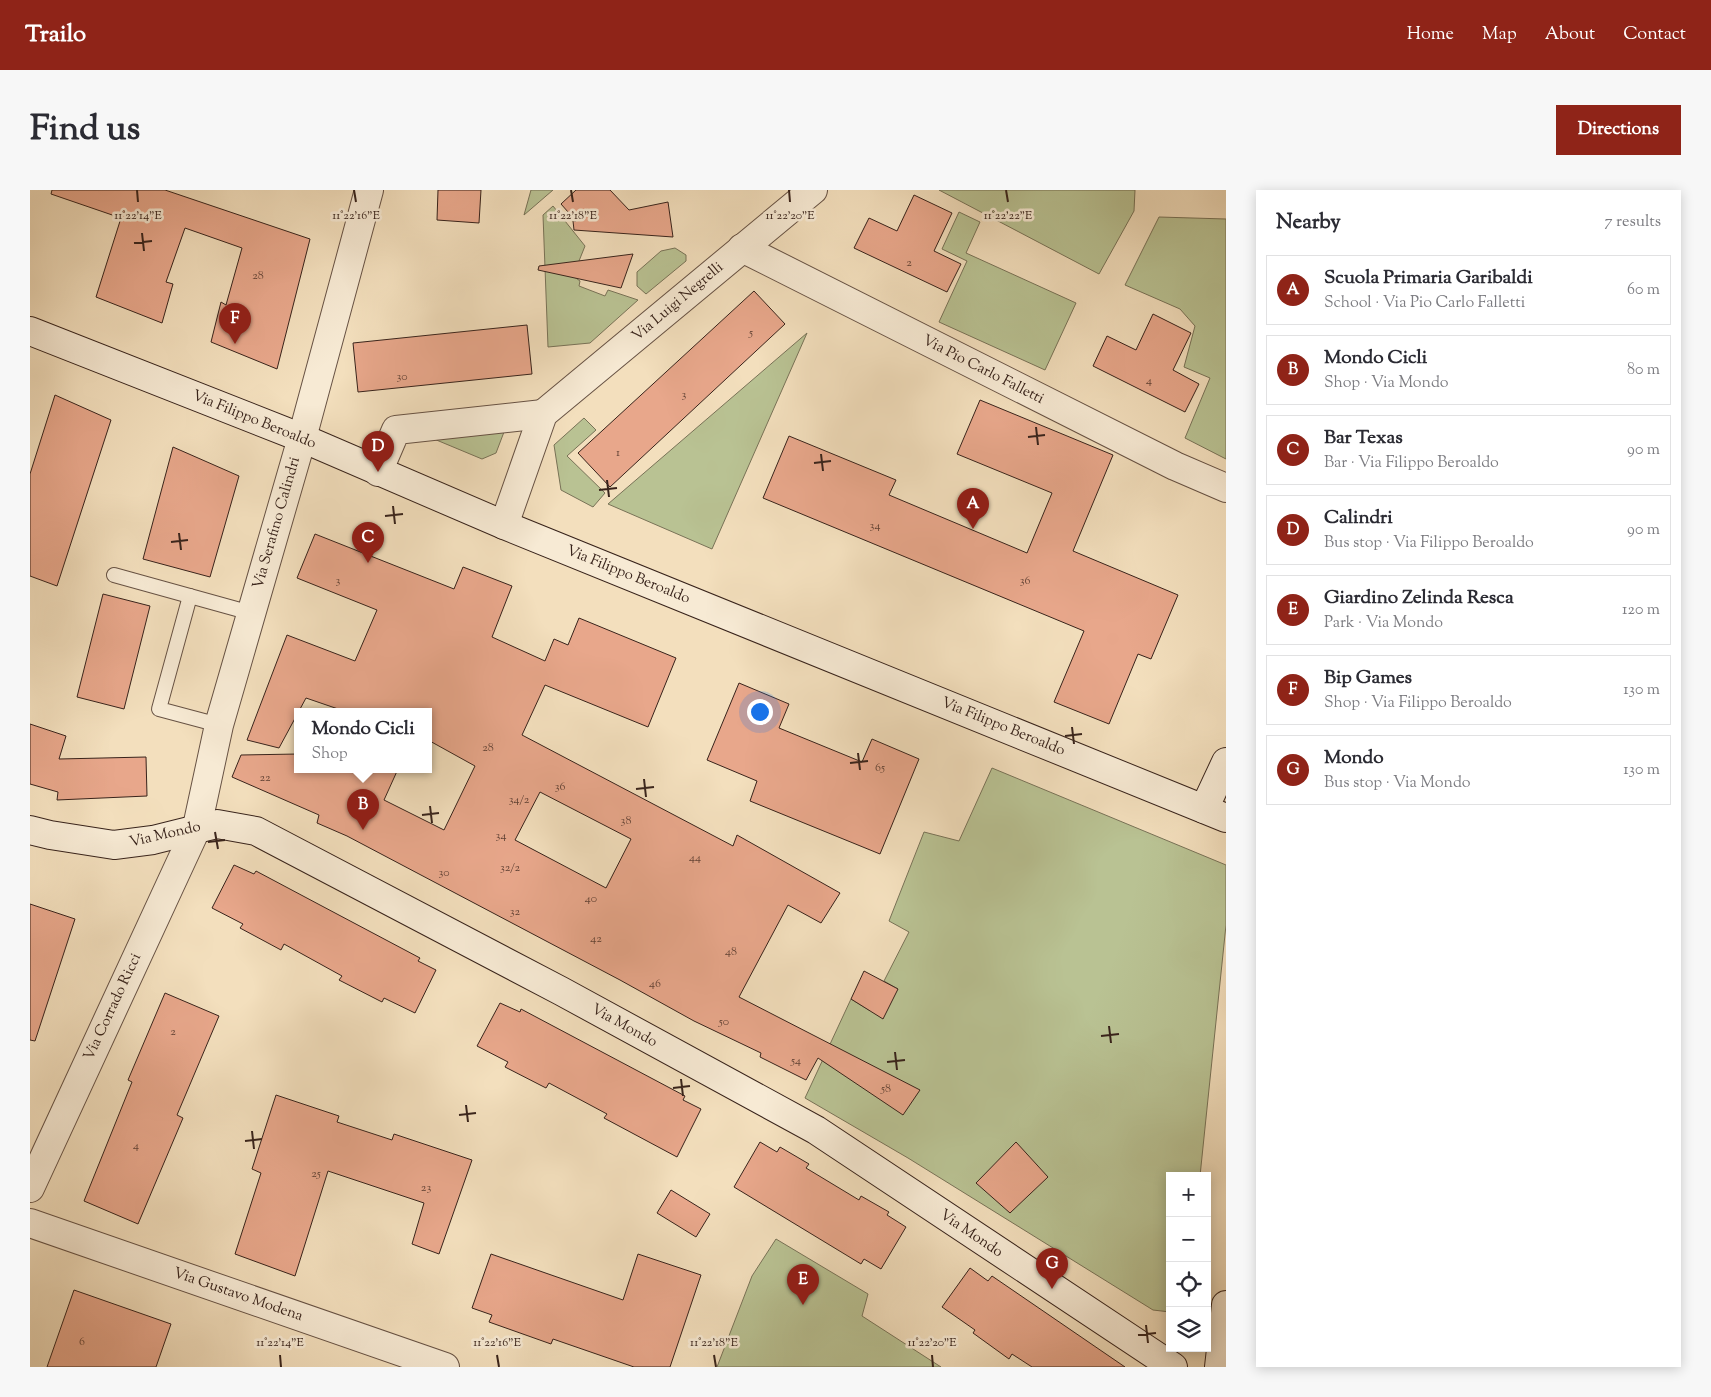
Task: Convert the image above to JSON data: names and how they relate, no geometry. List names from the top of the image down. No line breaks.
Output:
{"streets":{"street":["Via Luigi Negrelli","Via Pio Carlo Falletti","Via Filippo Beroaldo","Via Serafino Calindri","Via Mondo","Via Corrado Ricci","Via Gustavo Modena"]},"crossings":[["Via Luigi Negrelli","Via Pio Carlo Falletti"],["Via Filippo Beroaldo","Via Serafino Calindri"],["Via Serafino Calindri","Via Mondo"],["Via Serafino Calindri","Via Corrado Ricci"],["Via Mondo","Via Corrado Ricci"]],"house_numbers":["2","28","5","30","4","3","1","34","3","36","28","65","22","36","34/2","38","34","44","32/2","30","40","32","42","48","46","50","2","54","58","4","25","23","6"],"page":{"header":"Trailo","nav":["Home","Map","About","Contact"],"title":"Find us","buttons":"Directions","heading":["Nearby","7 results"],"list":[{"mark":"A","name":"Scuola Primaria Garibaldi","note":"School · Via Pio Carlo Falletti","value":"60 m"},{"mark":"B","name":"Mondo Cicli","note":"Shop · Via Mondo","value":"80 m"},{"mark":"C","name":"Bar Texas","note":"Bar · Via Filippo Beroaldo","value":"90 m"},{"mark":"D","name":"Calindri","note":"Bus stop · Via Filippo Beroaldo","value":"90 m"},{"mark":"E","name":"Giardino Zelinda Resca","note":"Park · Via Mondo","value":"120 m"},{"mark":"F","name":"Bip Games","note":"Shop · Via Filippo Beroaldo","value":"130 m"},{"mark":"G","name":"Mondo","note":"Bus stop · Via Mondo","value":"130 m"}],"pins":["F","D","A","C","B","G","E"],"popup":["Mondo Cicli","Shop"],"map_buttons":["+","−"]},"coordinates":["11°22'14\"E","11°22'16\"E","11°22'18\"E","11°22'20\"E","11°22'22\"E"]}
